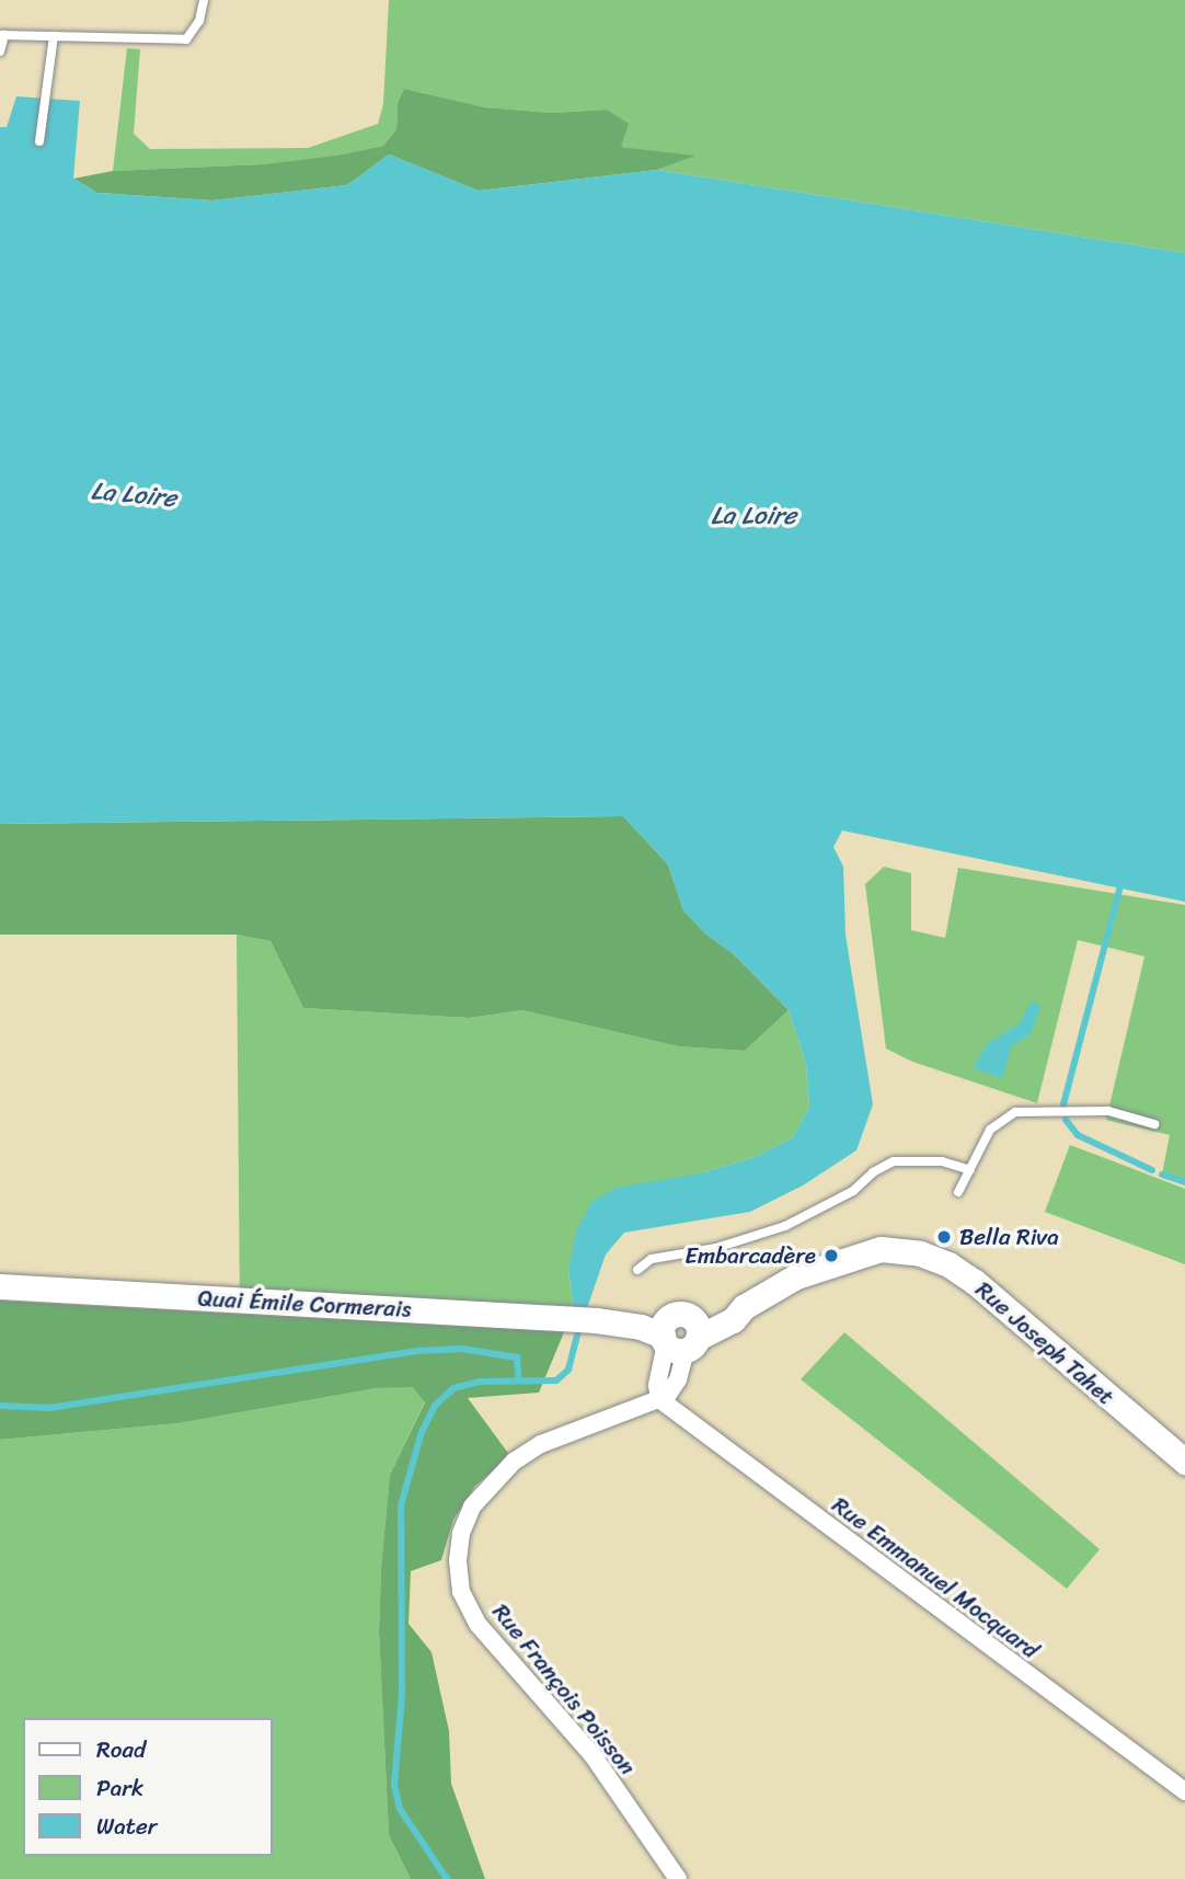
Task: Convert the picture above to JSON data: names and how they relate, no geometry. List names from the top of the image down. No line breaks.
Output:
{"streets":{"street":["Quai Émile Cormerais","Rue Joseph Tahet","Rue Emmanuel Mocquard","Rue François Poisson"]},"crossings":[["Quai Émile Cormerais","Rue Joseph Tahet"],["Rue Emmanuel Mocquard","Rue François Poisson"]],"water":["La Loire"],"places":["Bella Riva","Embarcadère"],"legend":["Road","Park","Water"]}
